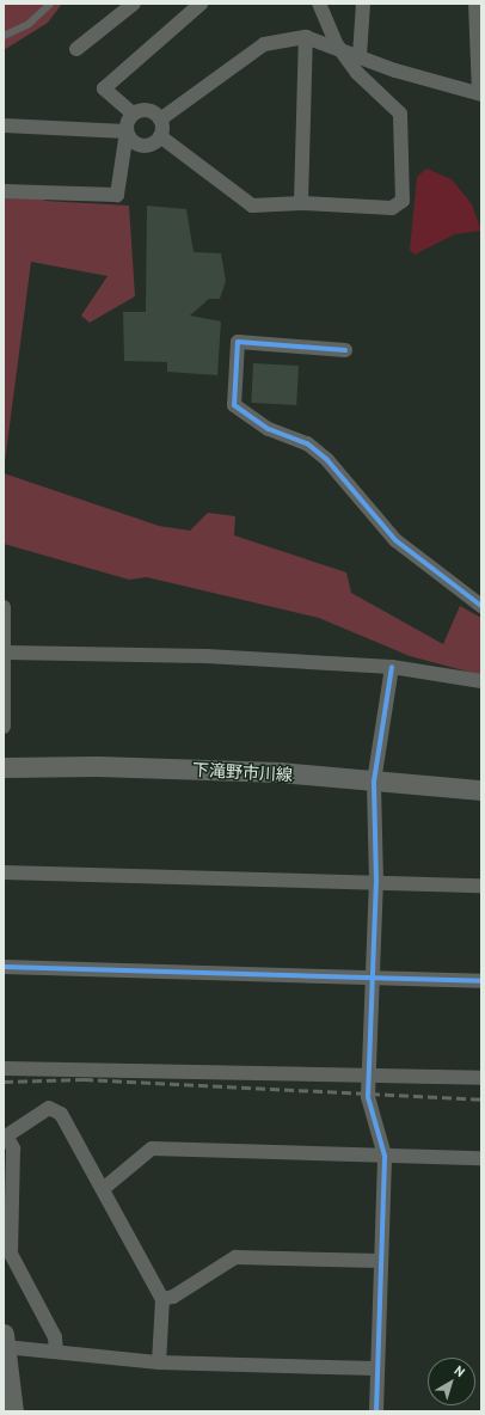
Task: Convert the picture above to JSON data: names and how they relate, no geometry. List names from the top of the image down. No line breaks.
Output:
{"streets":{"main road":["下滝野市川線"]},"north":"top right"}
